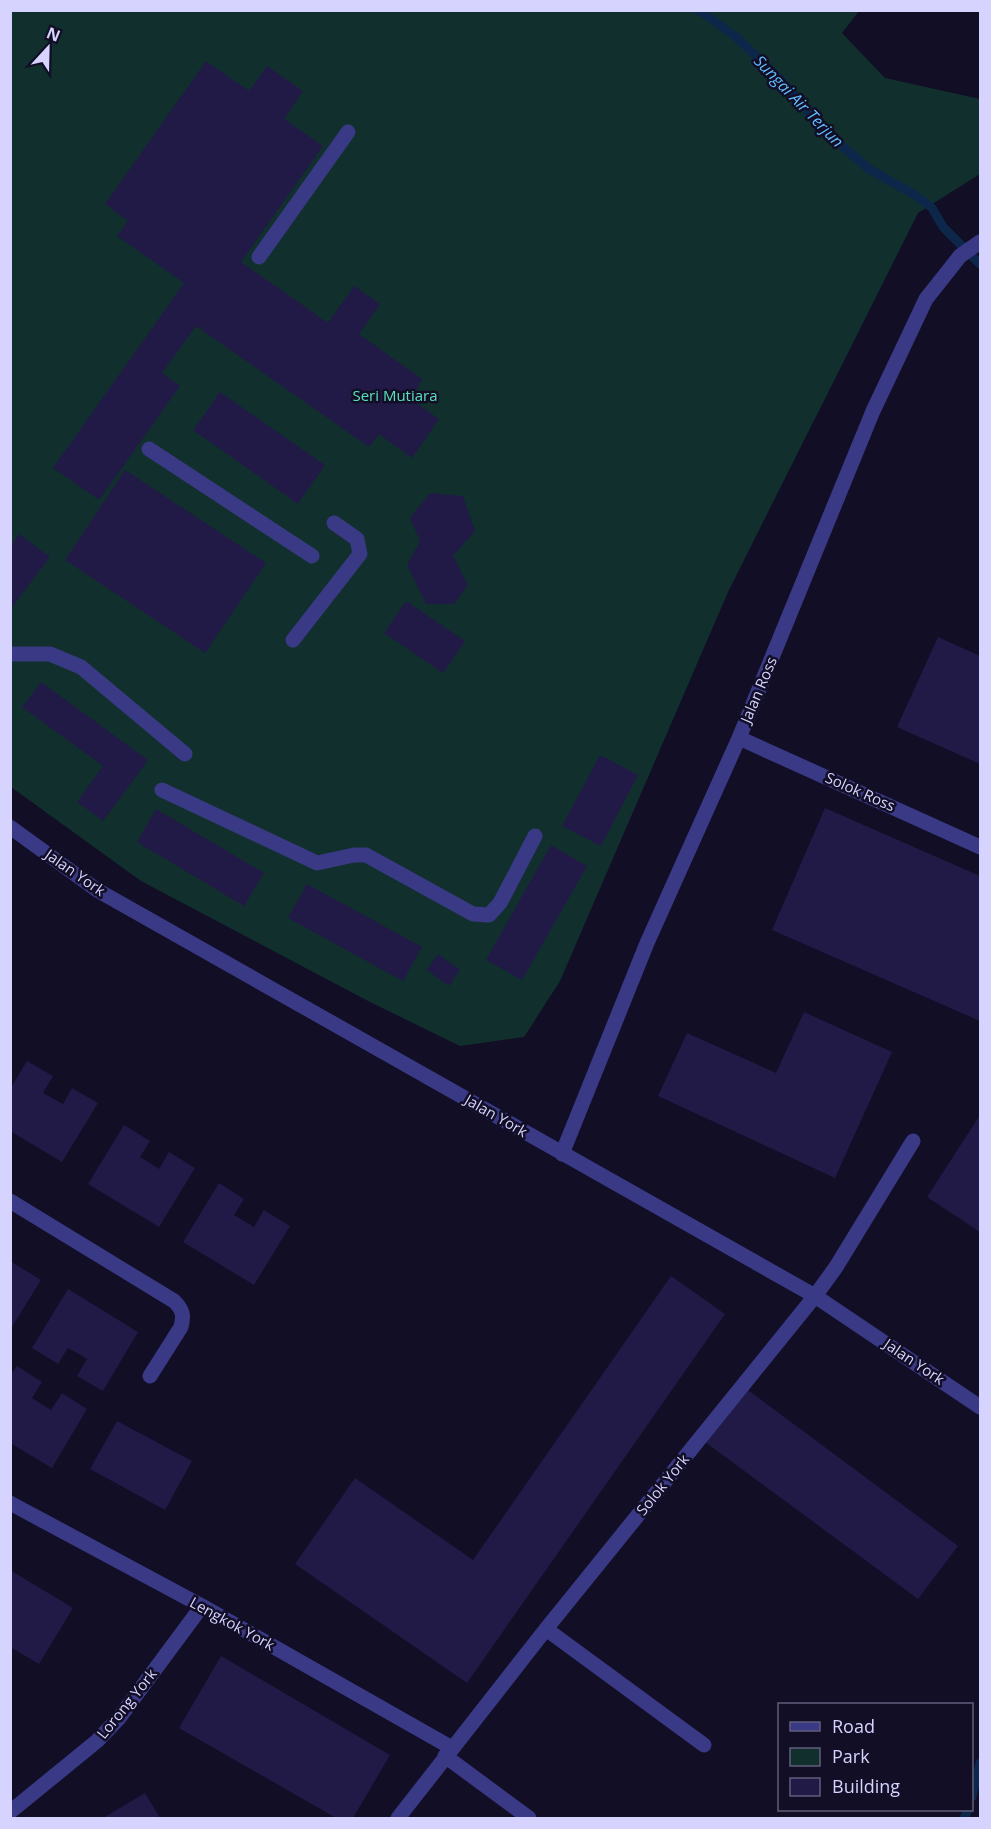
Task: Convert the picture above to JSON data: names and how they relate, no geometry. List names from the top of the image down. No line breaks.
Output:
{"streets":{"street":["Jalan Ross","Solok Ross","Jalan York","Solok York","Lengkok York","Lorong York"]},"crossings":[["Jalan Ross","Solok Ross"],["Jalan Ross","Jalan York"],["Jalan York","Solok York"],["Solok York","Lengkok York"],["Lengkok York","Lorong York"]],"water":["Sungai Air Terjun"],"parks":["Seri Mutiara"],"legend":["Road","Park","Building"],"north":"top"}
